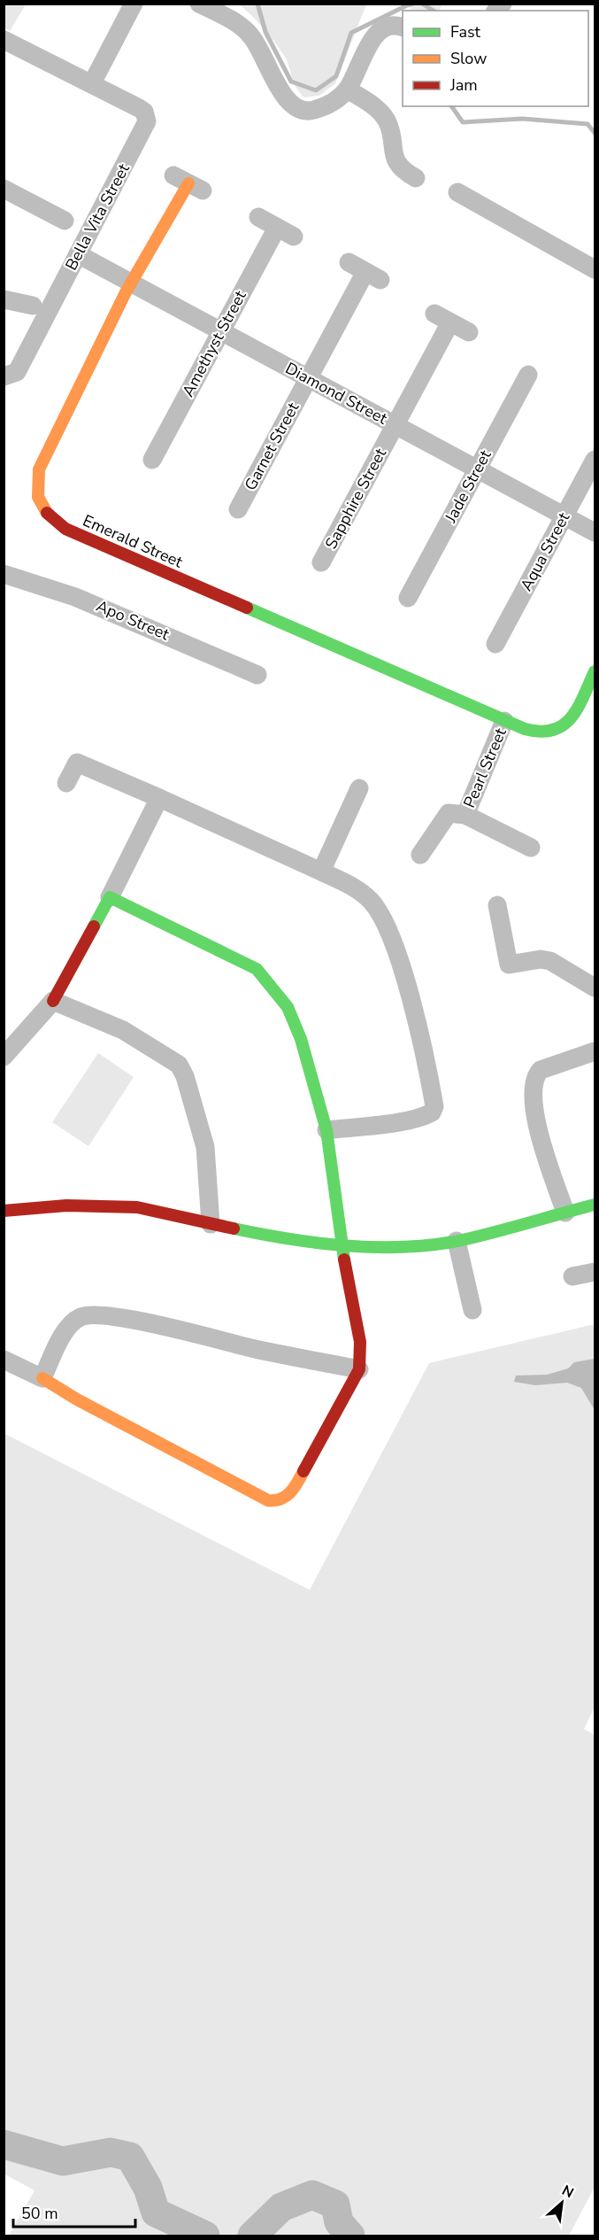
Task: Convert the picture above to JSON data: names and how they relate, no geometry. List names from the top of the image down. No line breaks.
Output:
{"streets":{"street":["Bella Vita Street","Amethyst Street","Diamond Street","Garnet Street","Jade Street","Sapphire Street","Emerald Street","Aqua Street","Apo Street","Pearl Street"]},"crossings":[["Bella Vita Street","Diamond Street"],["Amethyst Street","Diamond Street"],["Diamond Street","Garnet Street"],["Diamond Street","Jade Street"],["Diamond Street","Sapphire Street"],["Diamond Street","Emerald Street"],["Diamond Street","Aqua Street"],["Emerald Street","Pearl Street"]],"legend":["Fast","Slow","Jam"],"scale_bar":"50 m","north":"top right"}
